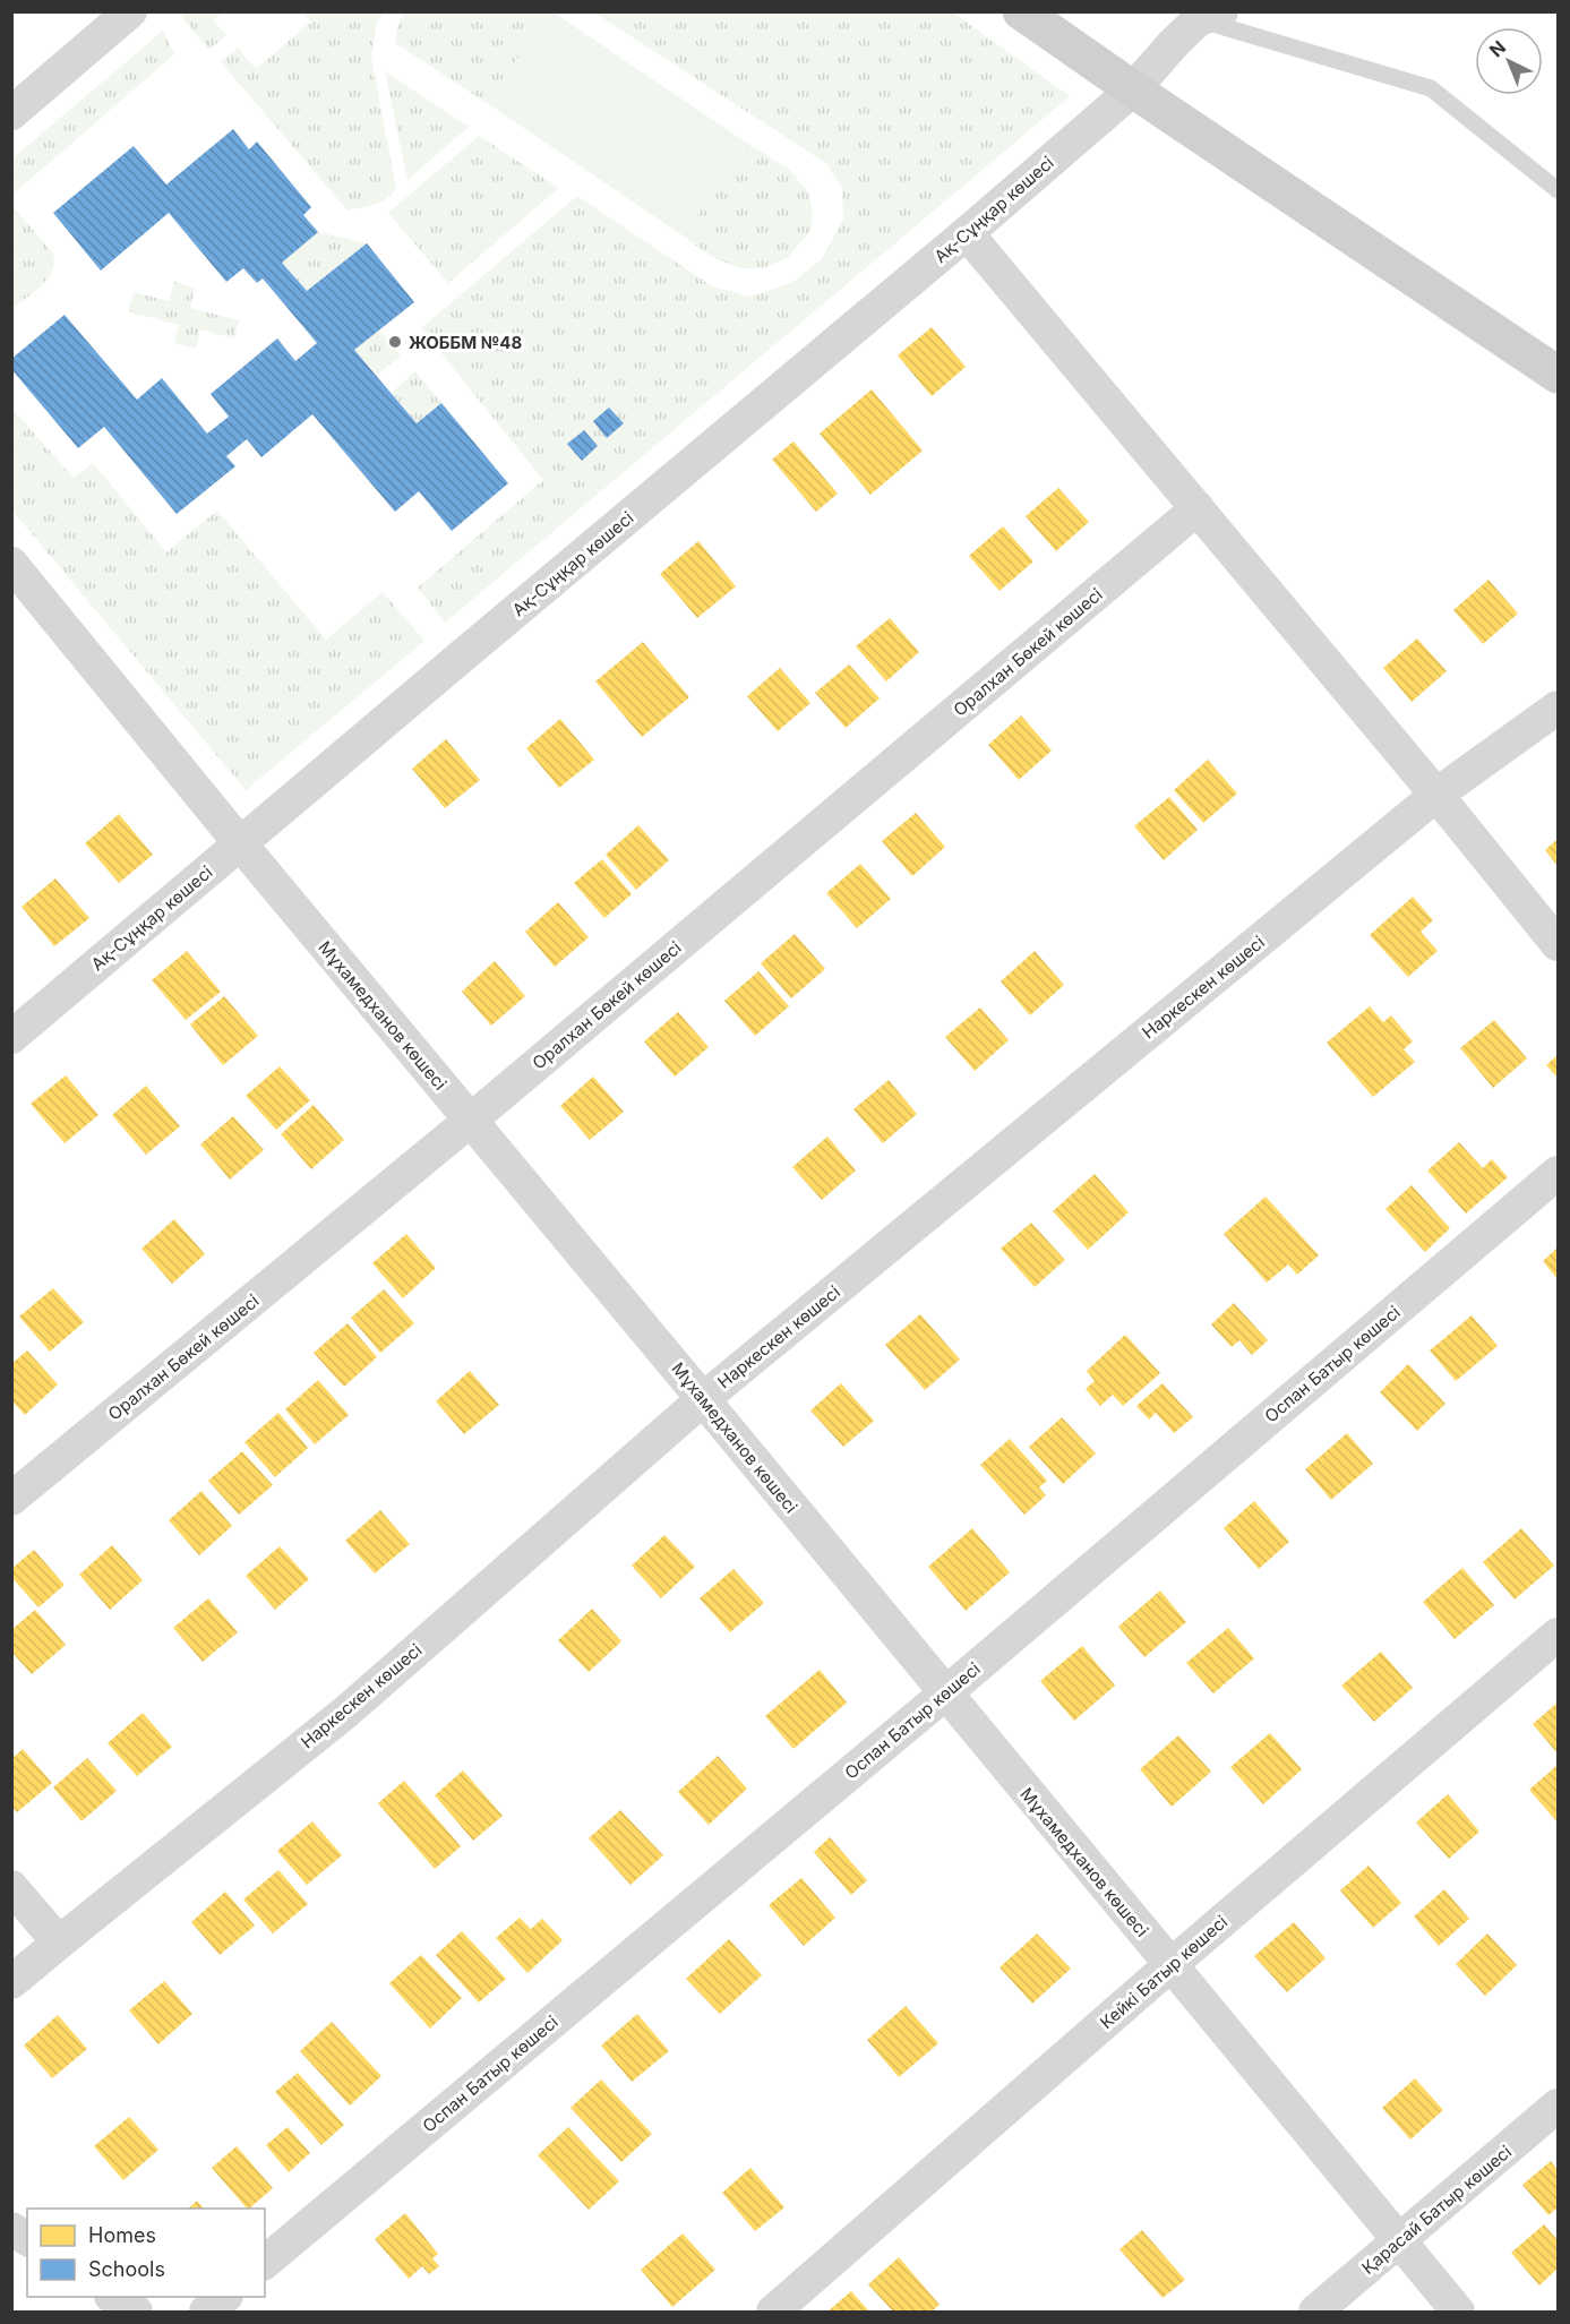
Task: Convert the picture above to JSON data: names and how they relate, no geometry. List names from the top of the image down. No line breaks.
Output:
{"streets":{"street":["Ақ-Сұңқар көшесі","Оралхан Бөкей көшесі","Наркескен көшесі","Мұхамедханов көшесі","Оспан Батыр көшесі","Кейкі Батыр көшесі","Қарасай Батыр көшесі"]},"crossings":[["Ақ-Сұңқар көшесі","Мұхамедханов көшесі"],["Оралхан Бөкей көшесі","Мұхамедханов көшесі"],["Наркескен көшесі","Мұхамедханов көшесі"],["Мұхамедханов көшесі","Оспан Батыр көшесі"],["Мұхамедханов көшесі","Кейкі Батыр көшесі"],["Мұхамедханов көшесі","Қарасай Батыр көшесі"]],"places":["ЖОББМ №48"],"legend":["Homes","Schools"],"north":"top left"}
